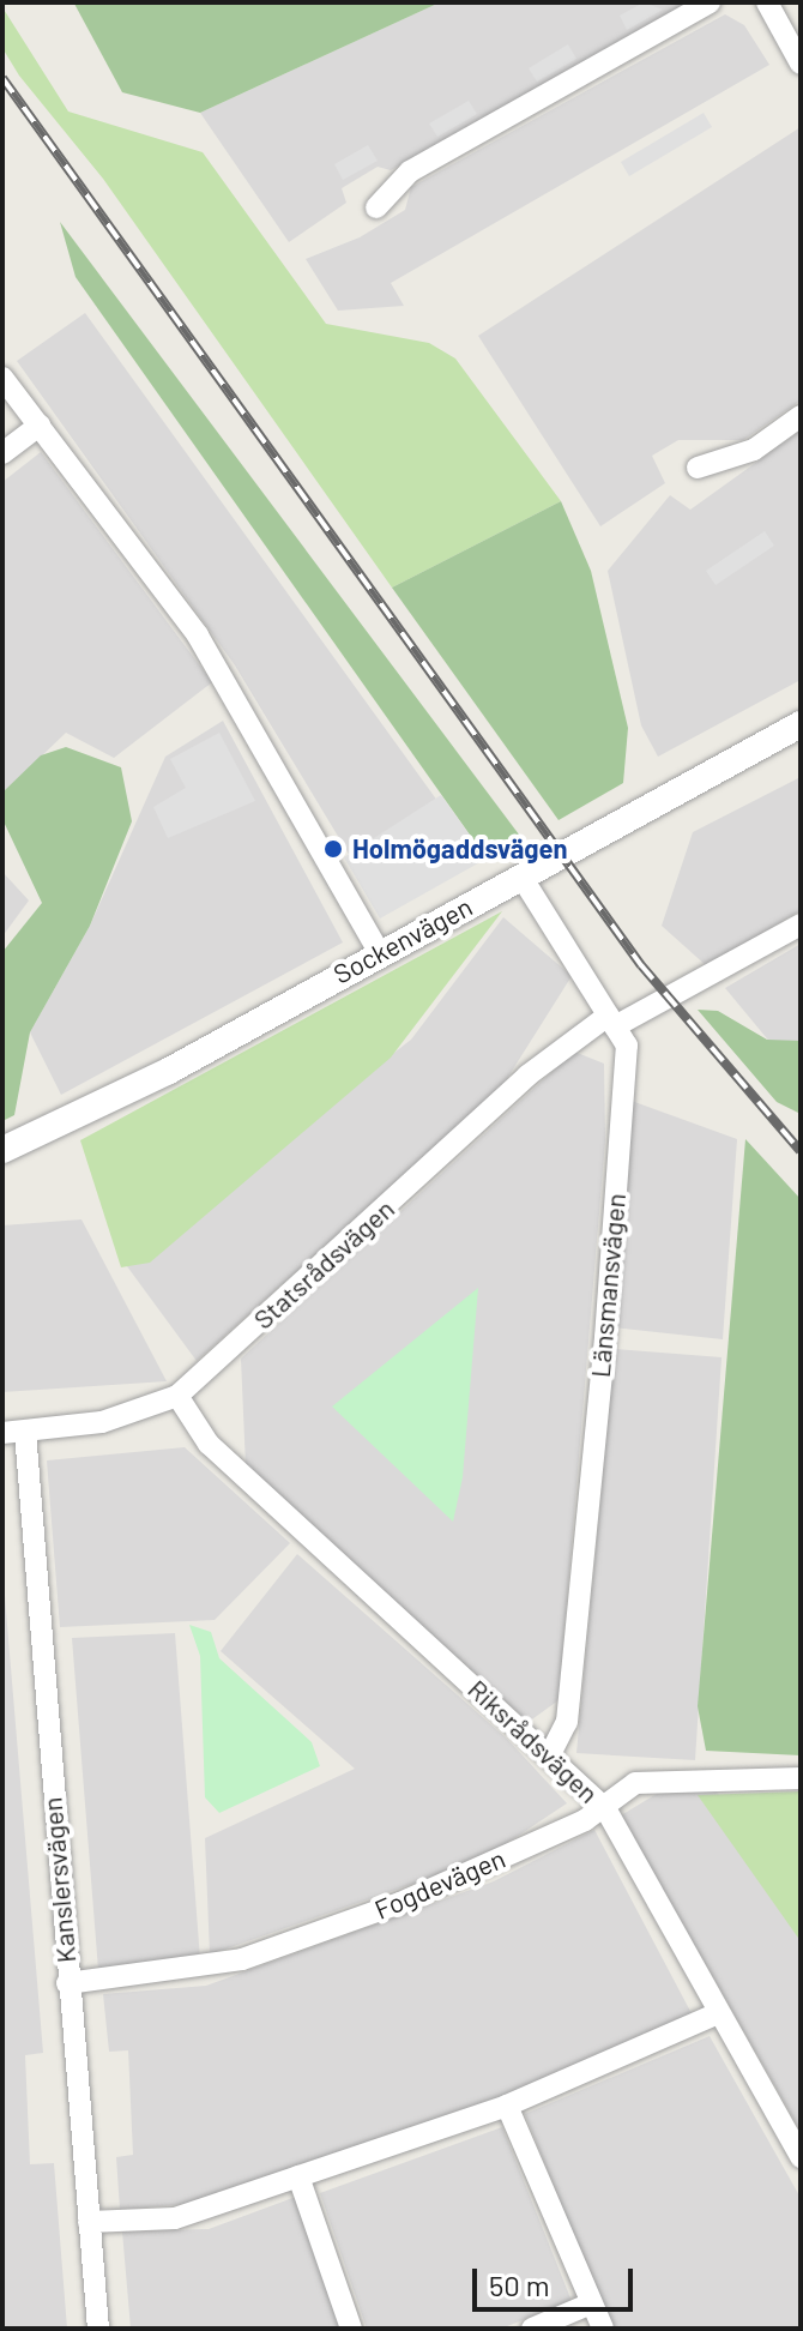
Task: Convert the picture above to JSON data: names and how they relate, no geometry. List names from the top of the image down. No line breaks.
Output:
{"streets":{"street":["Sockenvägen","Statsrådsvägen","Länsmansvägen","Riksrådsvägen","Kanslersvägen","Fogdevägen"]},"crossings":[["Sockenvägen","Länsmansvägen"],["Statsrådsvägen","Länsmansvägen"],["Statsrådsvägen","Riksrådsvägen"],["Statsrådsvägen","Kanslersvägen"],["Länsmansvägen","Riksrådsvägen"],["Riksrådsvägen","Fogdevägen"],["Kanslersvägen","Fogdevägen"]],"places":["Holmögaddsvägen"],"scale_bar":"50 m"}
